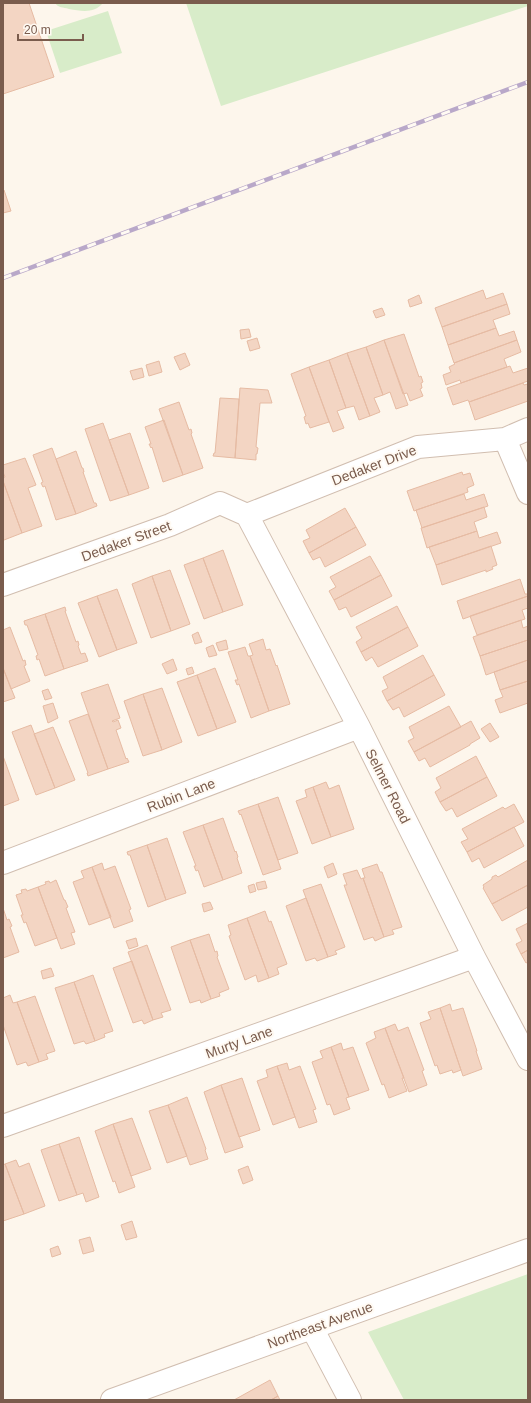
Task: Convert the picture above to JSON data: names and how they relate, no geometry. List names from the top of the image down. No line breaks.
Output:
{"streets":{"street":["Dedaker Drive","Dedaker Street","Selmer Road","Rubin Lane","Murty Lane","Northeast Avenue"]},"crossings":[["Dedaker Drive","Dedaker Street"],["Dedaker Drive","Selmer Road"],["Dedaker Street","Selmer Road"],["Selmer Road","Rubin Lane"],["Selmer Road","Murty Lane"]],"scale_bar":"20 m"}
